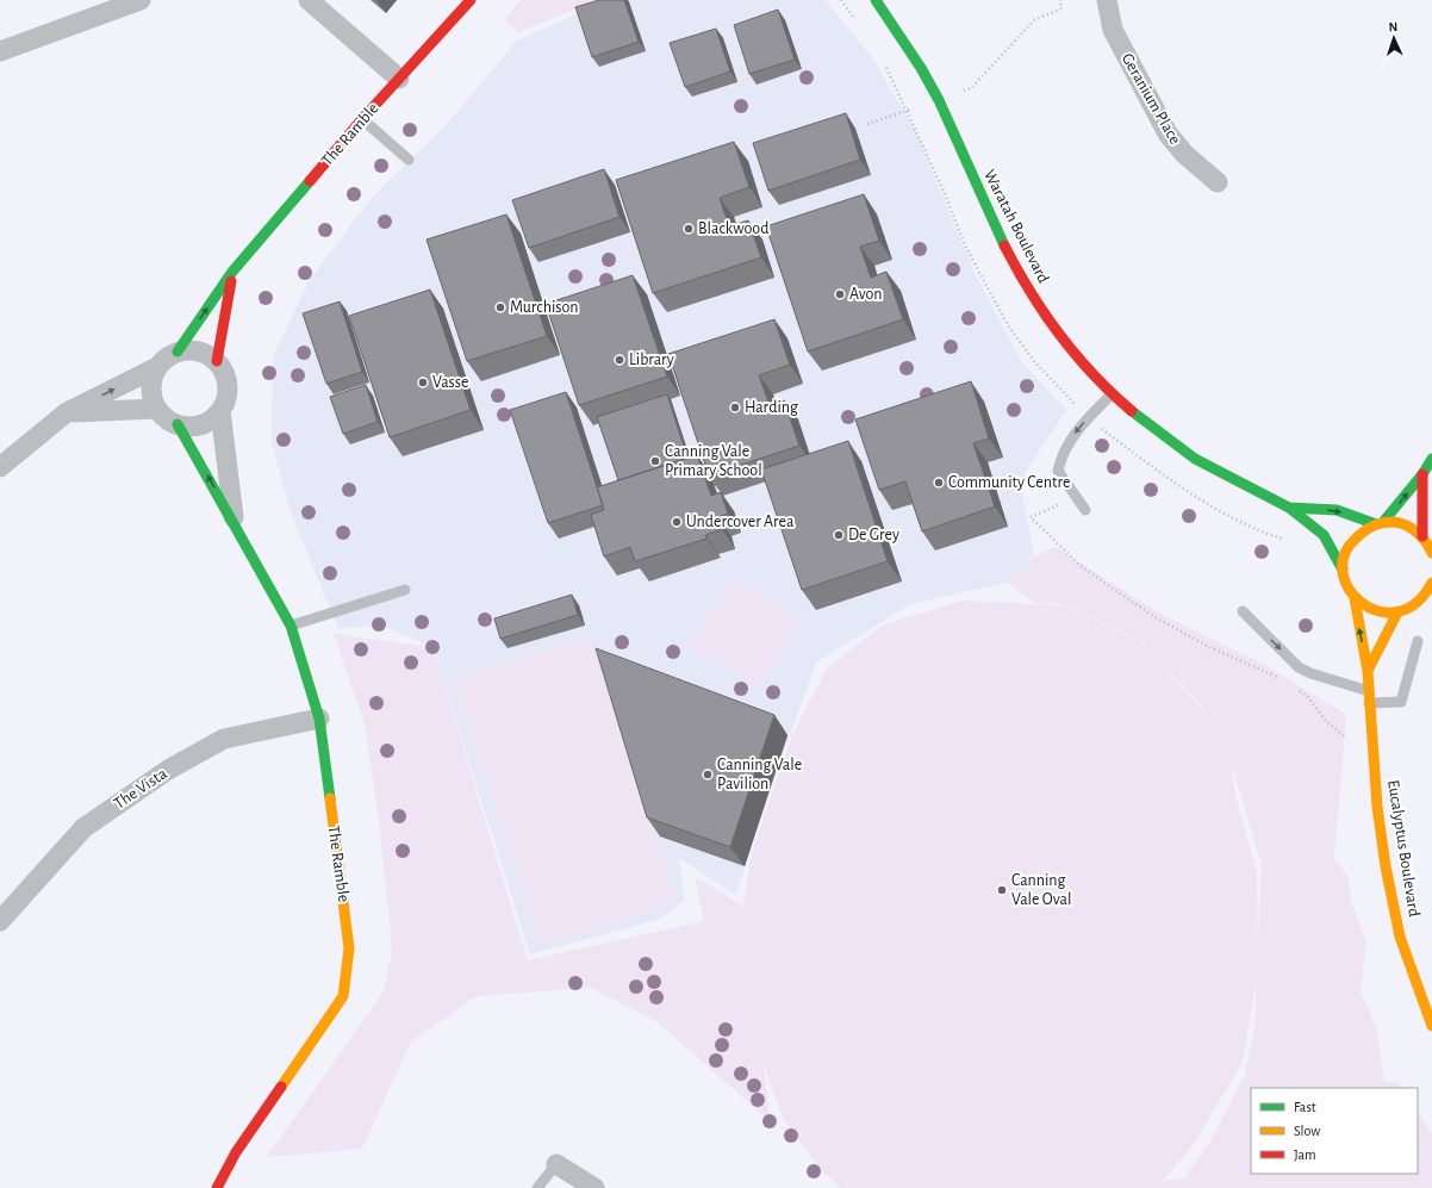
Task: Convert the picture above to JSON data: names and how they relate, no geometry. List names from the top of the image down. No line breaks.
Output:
{"streets":{"street":["Geranium Place","The Ramble","Waratah Boulevard","The Vista","Eucalyptus Boulevard"]},"crossings":[["The Ramble","The Vista"],["Waratah Boulevard","Eucalyptus Boulevard"]],"places":["Blackwood","Avon","Murchison","Library","Vasse","Harding","Canning Vale Primary School","Community Centre","Undercover Area","De Grey","Canning Vale Pavilion","Canning Vale Oval"],"legend":["Fast","Slow","Jam"],"north":"top"}
